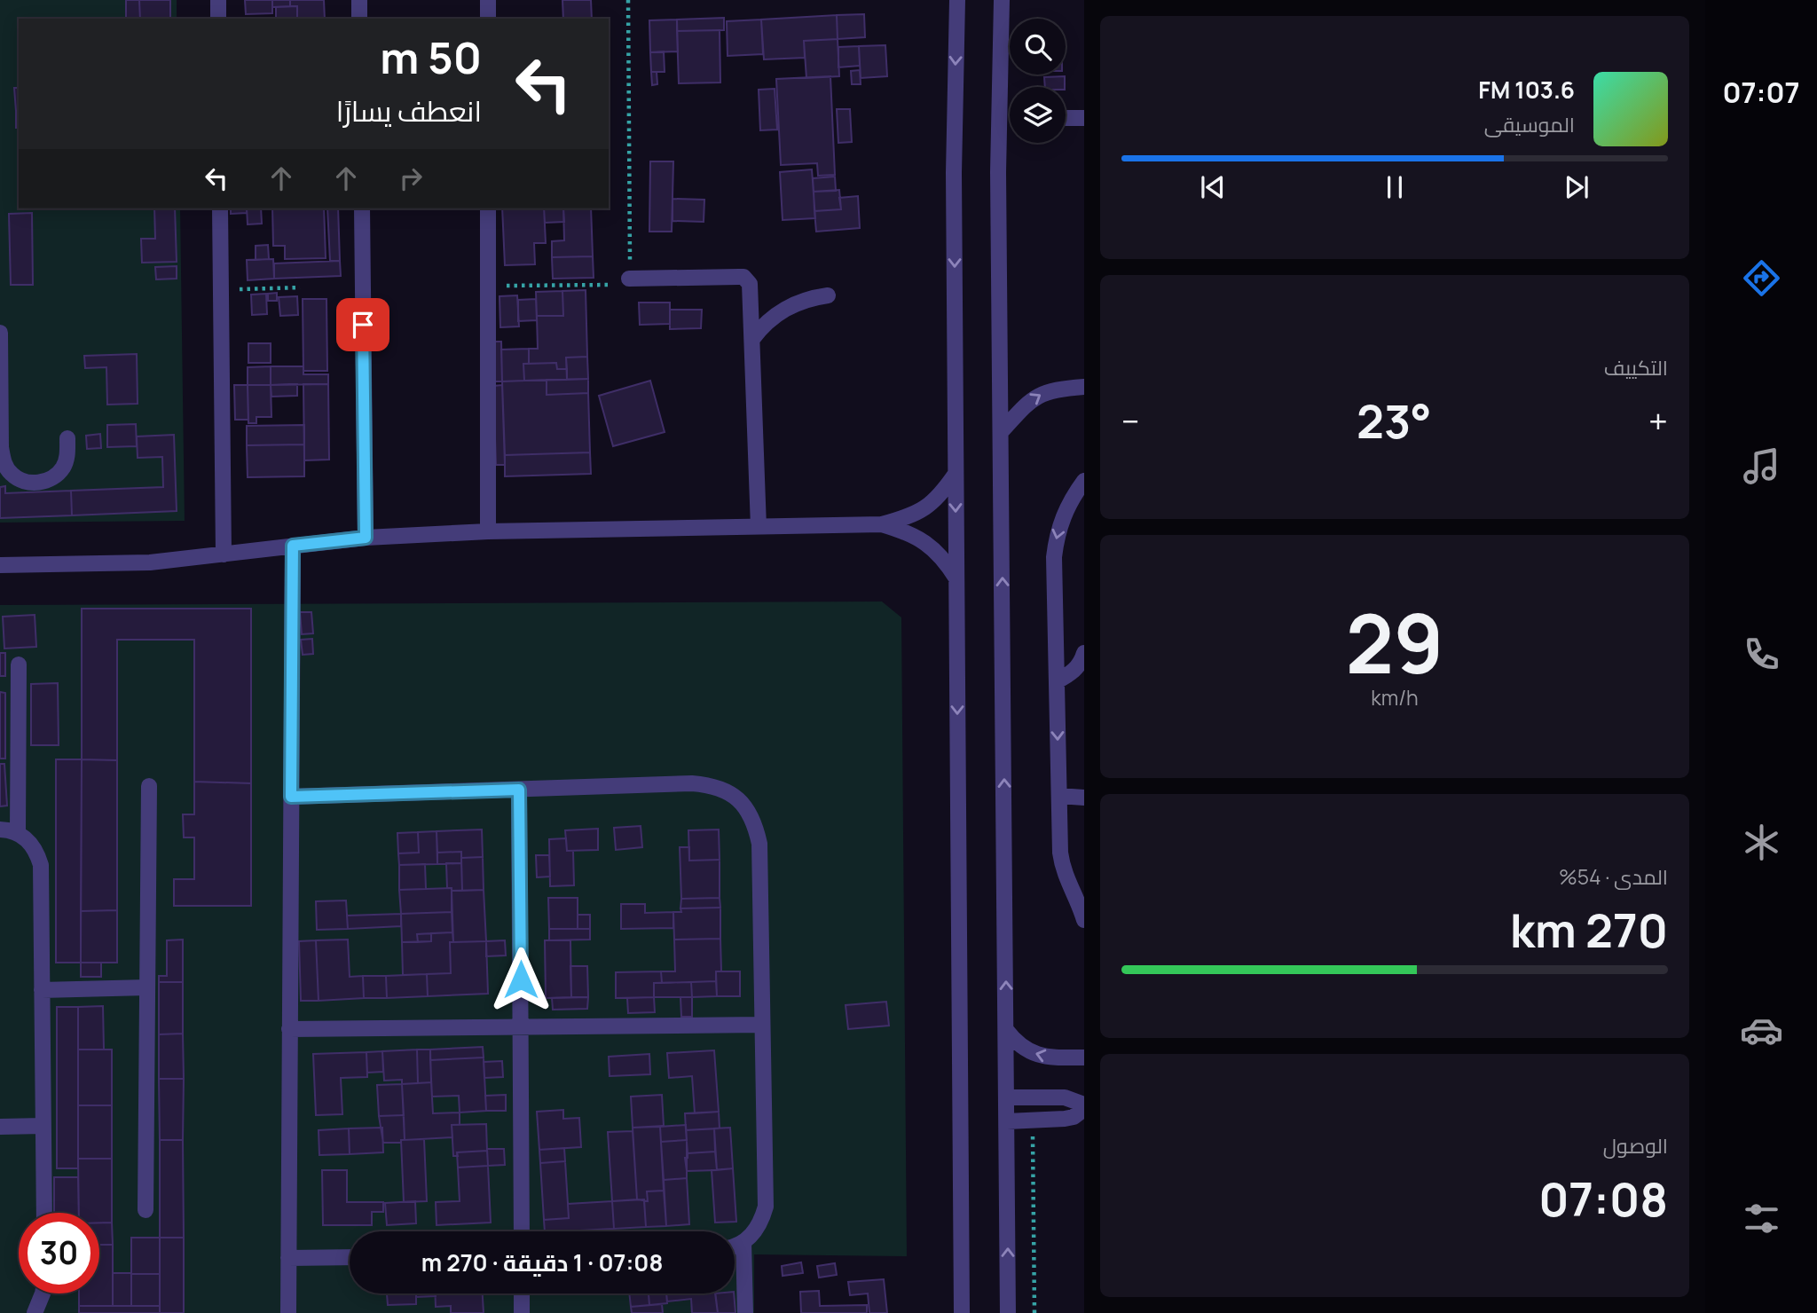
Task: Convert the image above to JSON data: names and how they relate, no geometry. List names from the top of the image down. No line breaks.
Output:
{"page":{"tabs":"07:07","turn":["50 m","انعطف يسارًا"],"song":["103.6 FM","الموسيقى"],"tile":["التكييف",["29","km/h"],["المدى · 54%","270 km"],["الوصول","07:08"]],"heat":["−","23°","+"],"limit":"30","trip":"07:08 · 1 دقيقة · 270 m"}}
